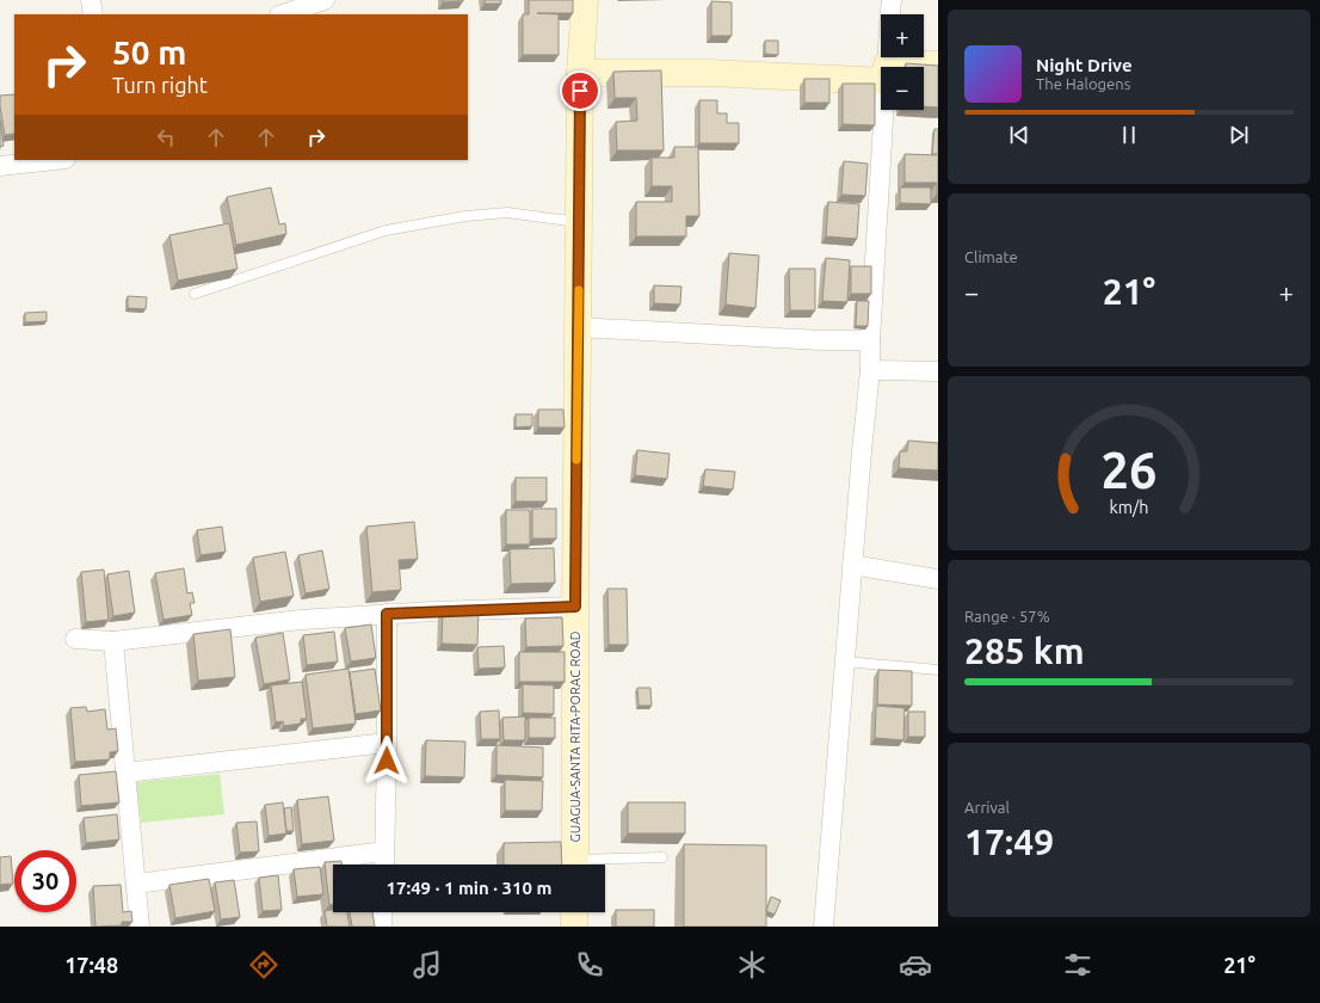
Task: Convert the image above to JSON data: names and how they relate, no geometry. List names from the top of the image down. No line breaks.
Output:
{"streets":{"main road":["GUAGUA-SANTA RITA-PORAC ROAD"]},"page":{"map_buttons":["+","−"],"turn":["50 m","Turn right"],"song":["Night Drive","The Halogens"],"tile":["Climate",["Range · 57%","285 km"],["Arrival","17:49"]],"heat":["−","21°","+"],"limit":"30","trip":"17:49 · 1 min · 310 m","tabs":["17:48","21°"],"gauge":["26","km/h"]}}
